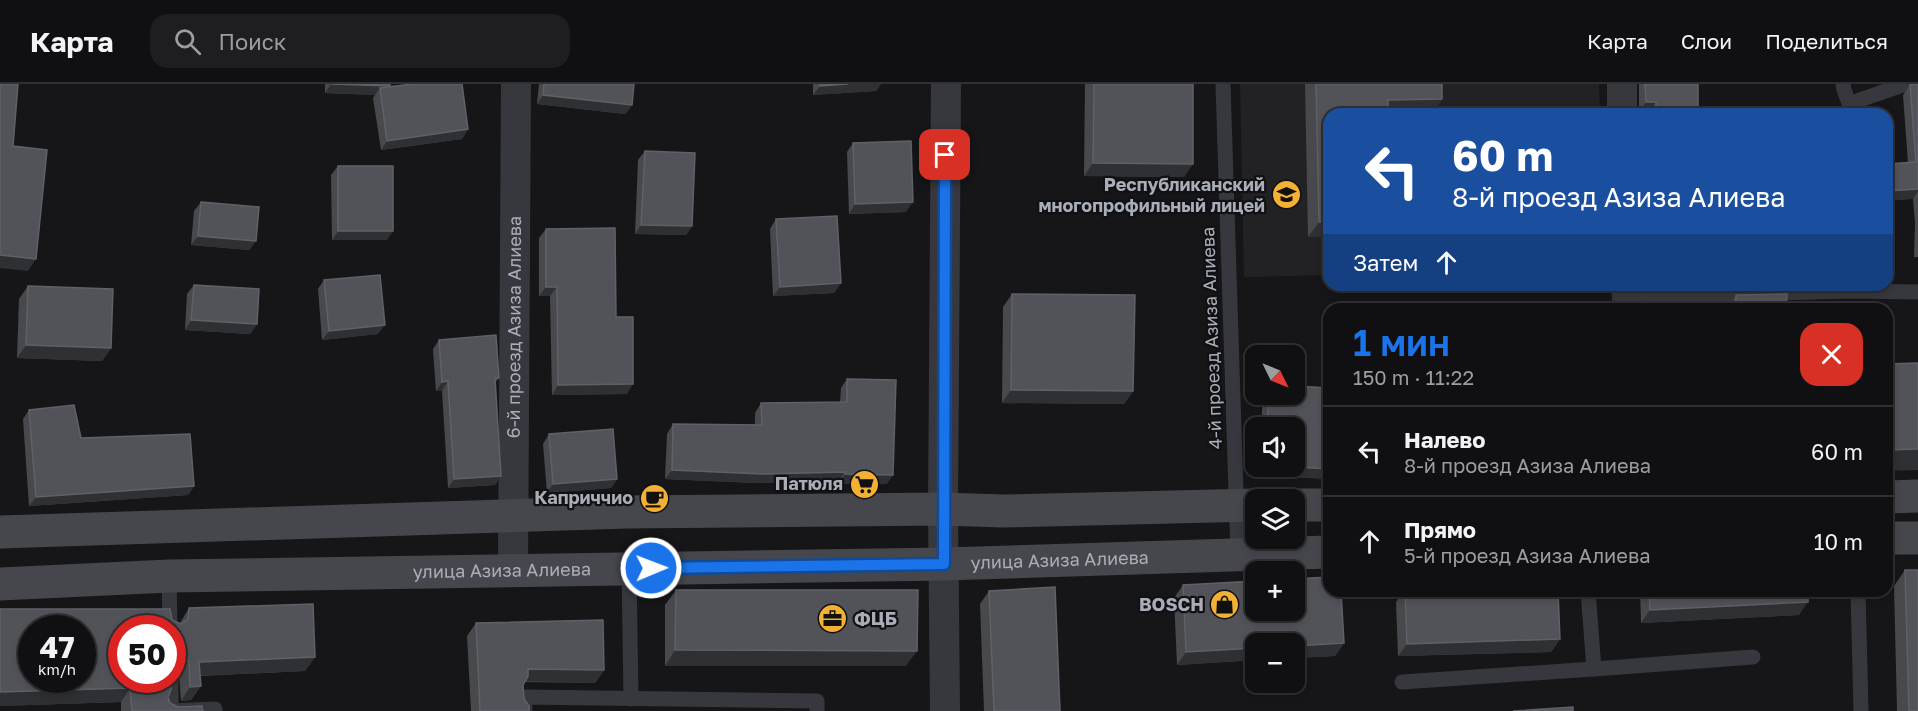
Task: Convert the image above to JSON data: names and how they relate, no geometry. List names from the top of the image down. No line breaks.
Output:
{"streets":{"main road":["улица Азиза Алиева"],"street":["6-й проезд Азиза Алиева"],"lane":["4-й проезд Азиза Алиева"]},"crossings":[["6-й проезд Азиза Алиева","улица Азиза Алиева"],["4-й проезд Азиза Алиева","улица Азиза Алиева"]],"places":{"school or university":["Республиканский многопрофильный лицей"],"supermarket":["Патюля"],"cafe":["Каприччио"],"shop":["BOSCH"],"office":["ФЦБ"]},"north":"bottom right","page":{"header":"Карта","search":"Поиск","nav":["Карта","Слои","Поделиться"],"turn":["60 m","8-й проезд Азиза Алиева"],"then":"Затем","heading":["1 мин","150 m · 11:22"],"map_buttons":["+","−"],"list":[{"name":"Налево","note":"8-й проезд Азиза Алиева","value":"60 m"},{"name":"Прямо","note":"5-й проезд Азиза Алиева","value":"10 m"}],"speed":"47 km/h","limit":"50"}}
